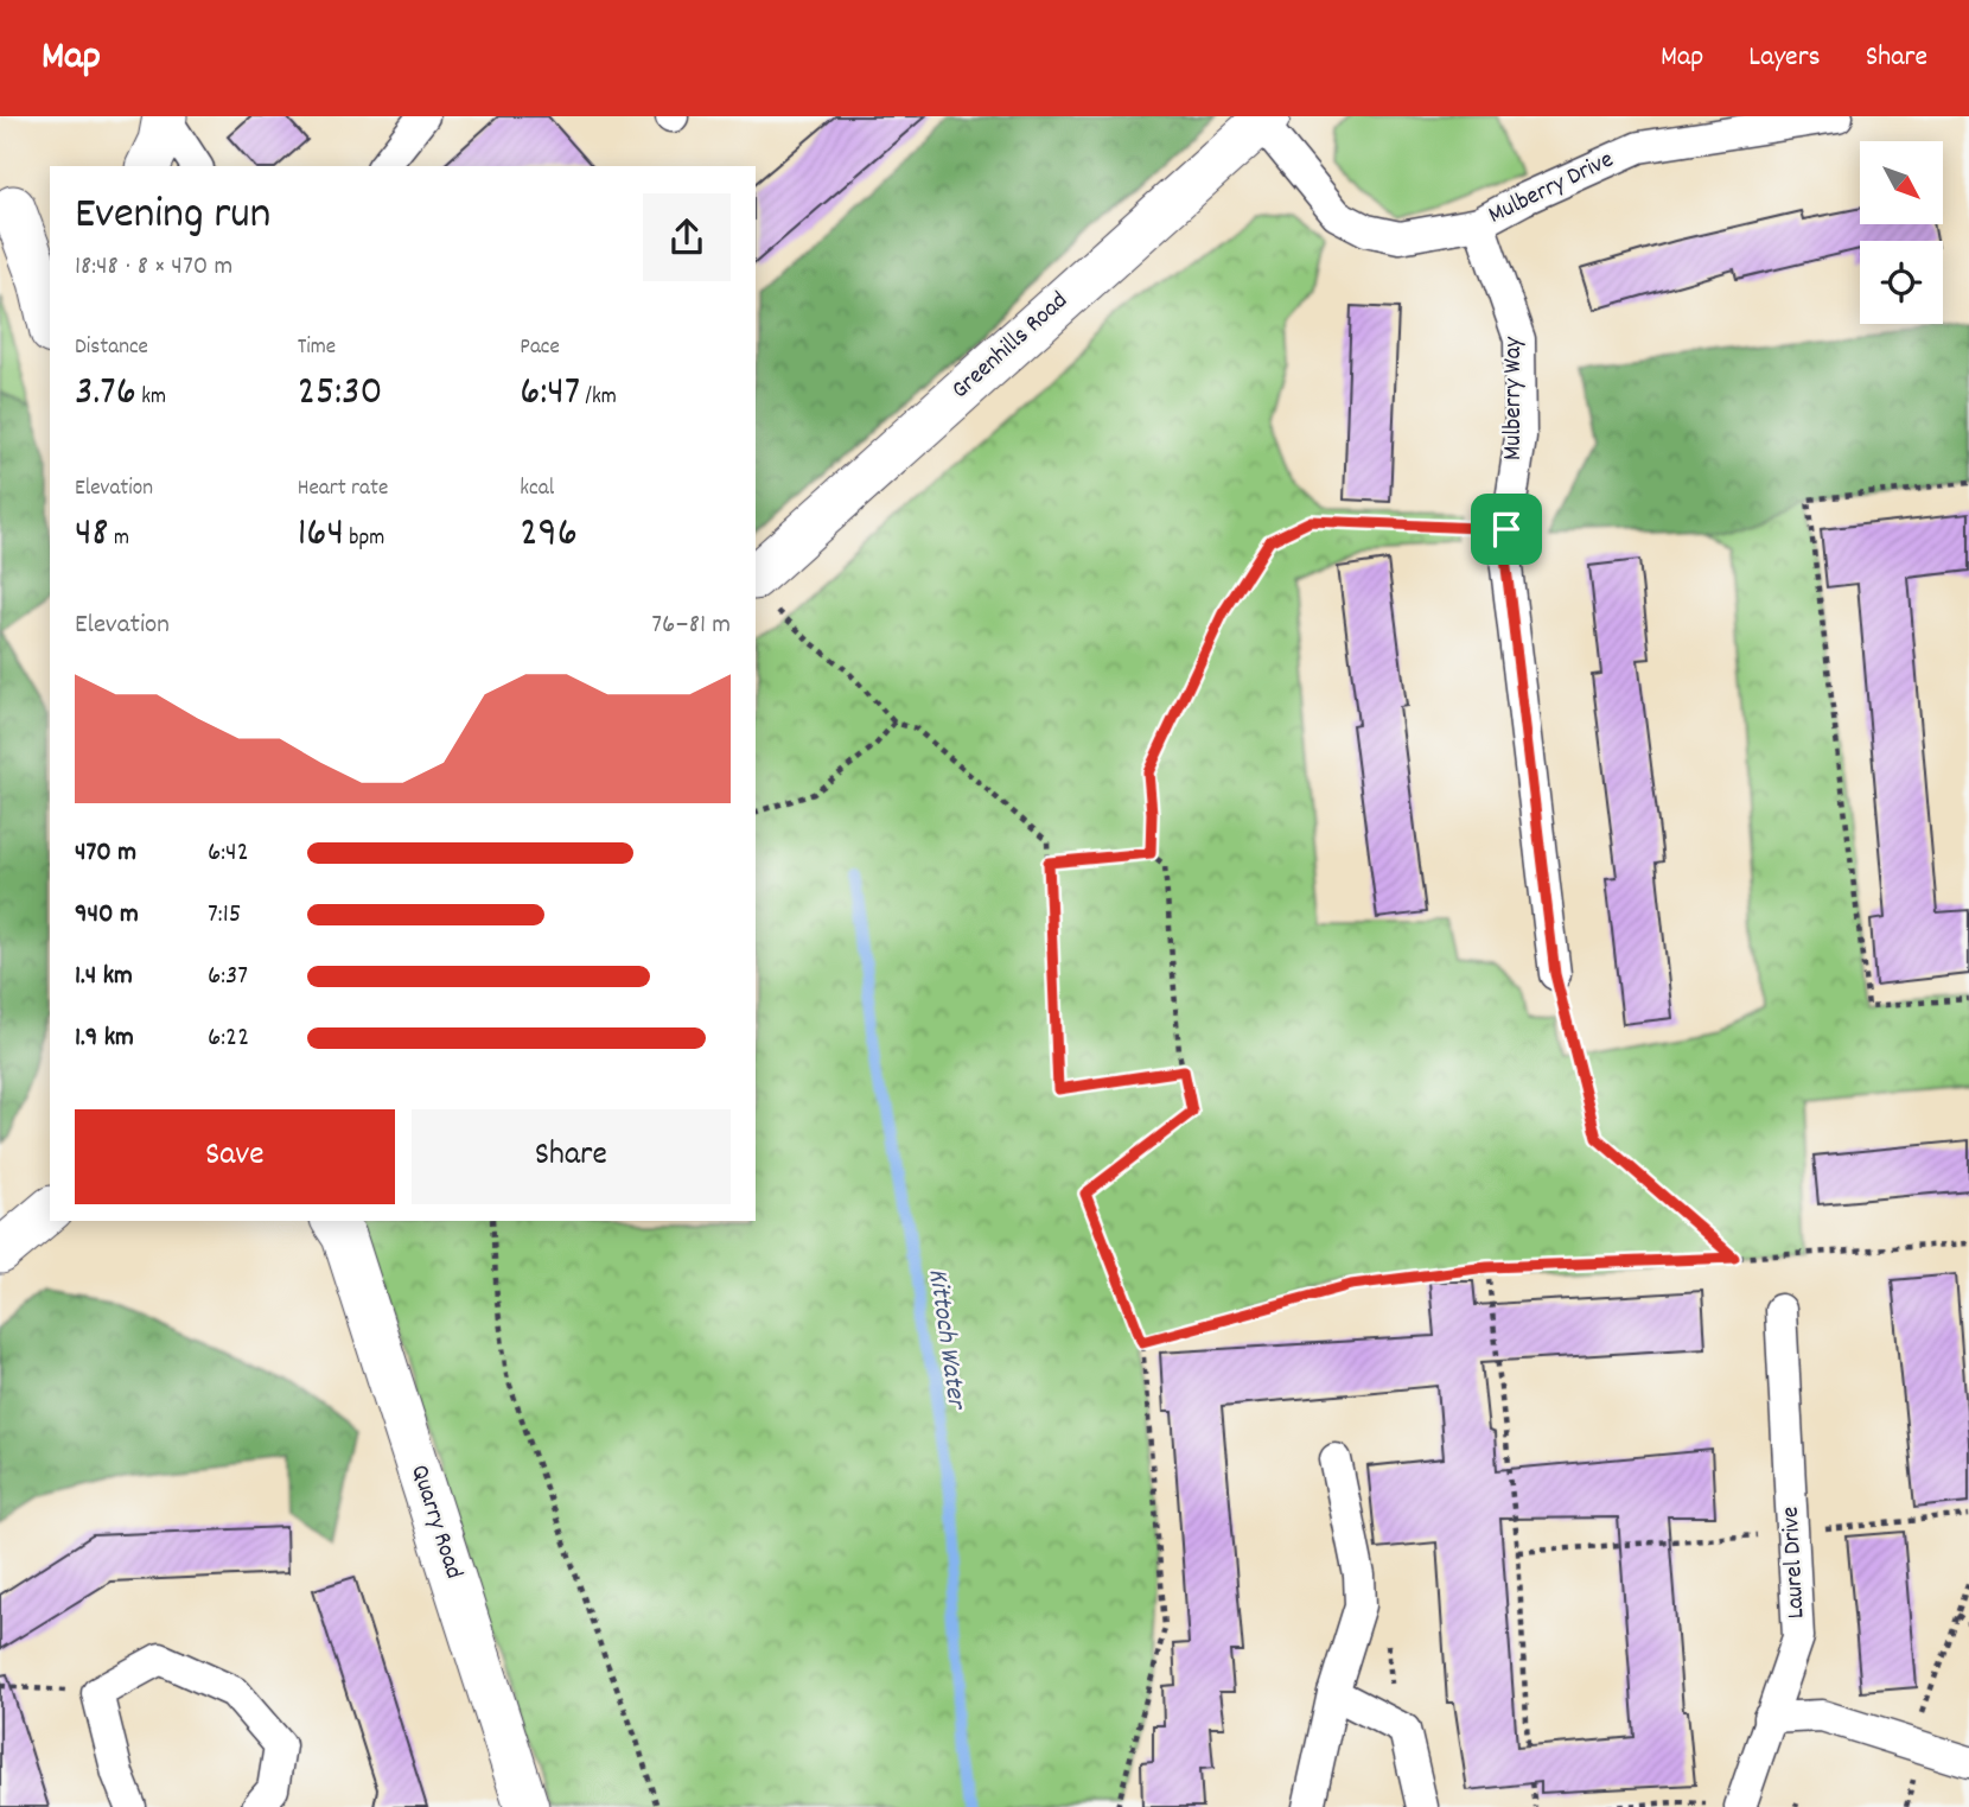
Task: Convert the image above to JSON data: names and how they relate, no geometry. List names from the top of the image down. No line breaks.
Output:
{"streets":{"street":["Mulberry Drive","Greenhills Road","Mulberry Way","Quarry Road","Laurel Drive"]},"crossings":[["Mulberry Drive","Greenhills Road"],["Mulberry Drive","Mulberry Way"]],"water":["Kittoch Water"],"north":"bottom right","page":{"header":"Map","nav":["Map","Layers","Share"],"heading":["Evening run","18:48 · 8 × 470 m"],"stats":[["Distance","3.76 km"],["Time","25:30"],["Pace","6:47 /km"],["Elevation","48 m"],["Heart rate","164 bpm"],["kcal","296"]],"chart":["Elevation","76–81 m"],"list":[{"name":"470 m","note":"6:42"},{"name":"940 m","note":"7:15"},{"name":"1.4 km","note":"6:37"},{"name":"1.9 km","note":"6:22"}],"buttons":["Save","Share"]}}
